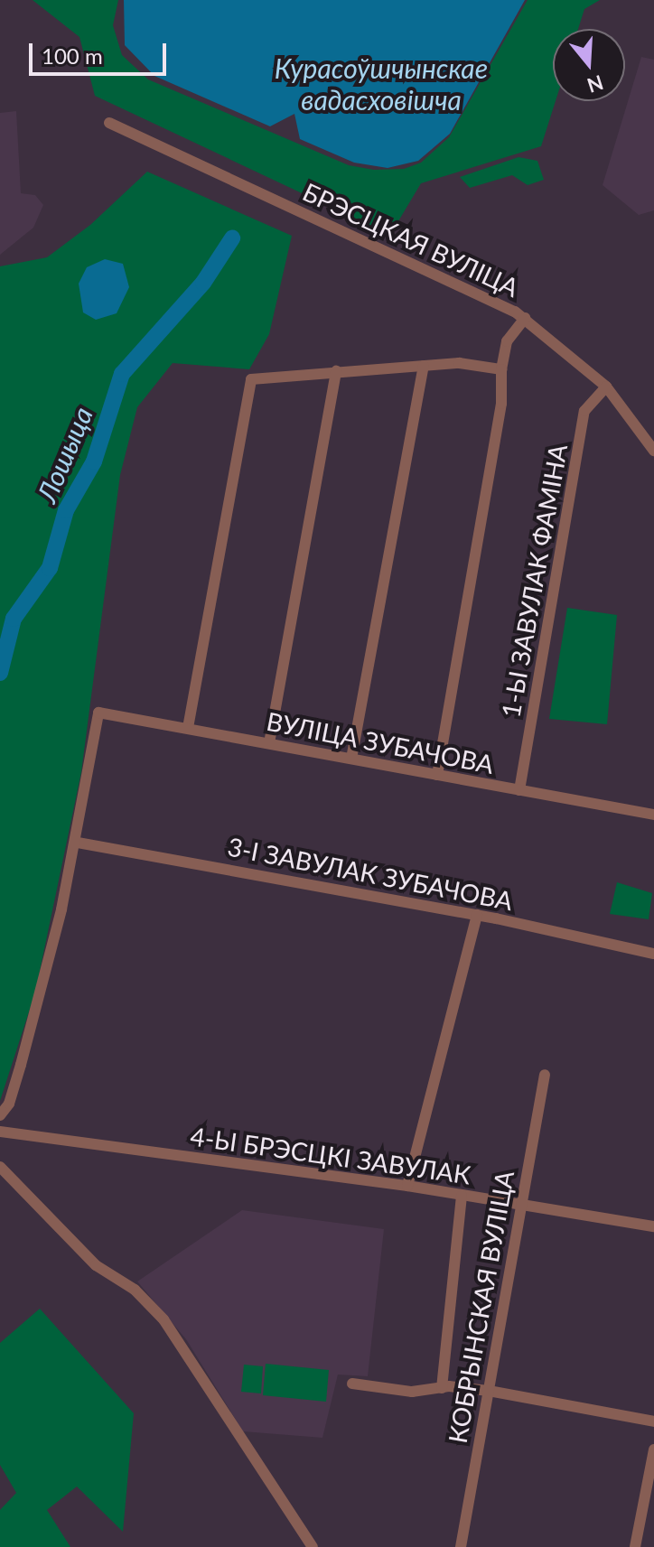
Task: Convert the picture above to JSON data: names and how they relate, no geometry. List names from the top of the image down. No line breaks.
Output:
{"streets":{"street":["БРЭСЦКАЯ ВУЛІЦА","1-Ы ЗАВУЛАК ФАМІНА","ВУЛІЦА ЗУБАЧОВА","3-І ЗАВУЛАК ЗУБАЧОВА","4-Ы БРЭСЦКІ ЗАВУЛАК","КОБРЫНСКАЯ ВУЛІЦА"]},"crossings":[["БРЭСЦКАЯ ВУЛІЦА","1-Ы ЗАВУЛАК ФАМІНА"],["1-Ы ЗАВУЛАК ФАМІНА","ВУЛІЦА ЗУБАЧОВА"],["ВУЛІЦА ЗУБАЧОВА","3-І ЗАВУЛАК ЗУБАЧОВА"],["4-Ы БРЭСЦКІ ЗАВУЛАК","КОБРЫНСКАЯ ВУЛІЦА"]],"water":["Курасоўшчынскае вадасховішча","Лошыца"],"scale_bar":"100 m","north":"bottom"}
